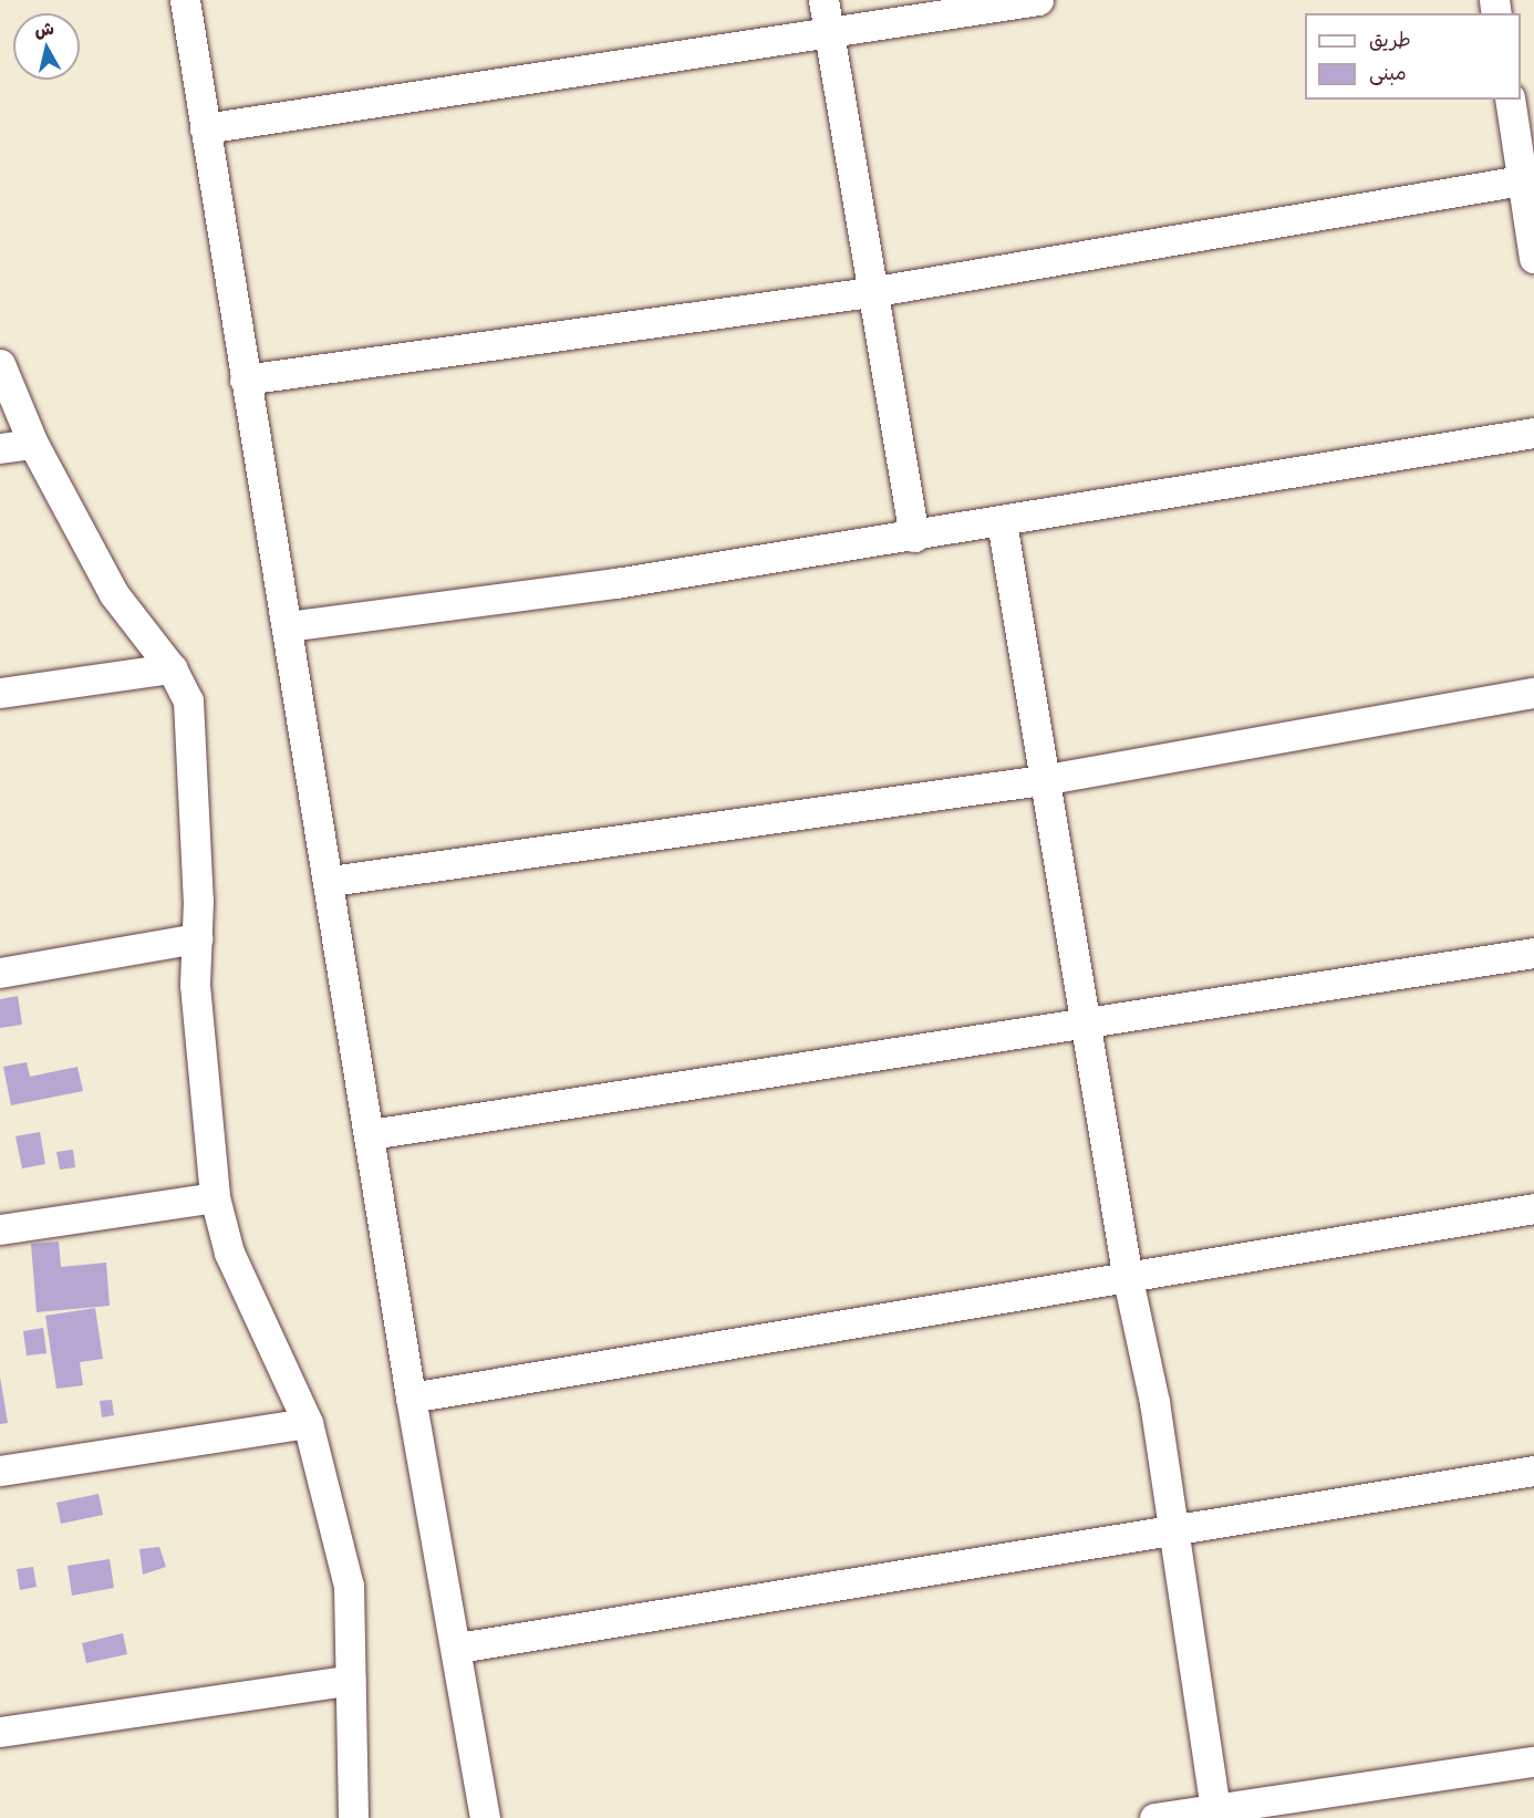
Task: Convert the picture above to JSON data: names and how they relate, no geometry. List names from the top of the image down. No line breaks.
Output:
{"legend":["طريق","مبنى"],"north":"top"}
